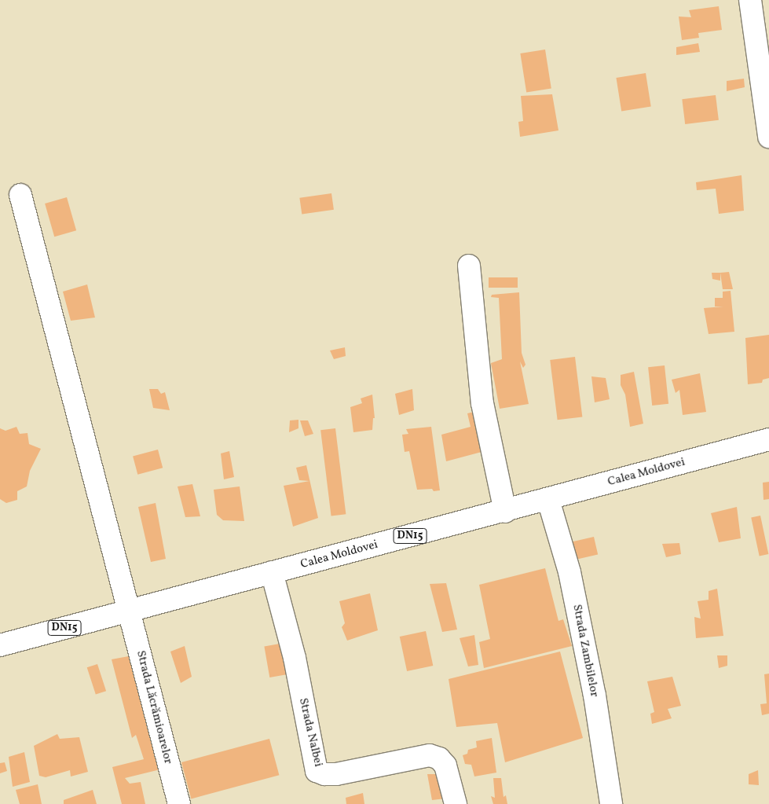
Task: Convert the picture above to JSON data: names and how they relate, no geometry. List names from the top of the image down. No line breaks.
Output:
{"streets":{"street":["Calea Moldovei","DN15","Strada Zambilelor","Strada Lăcrămioarelor","Strada Nalbei"]},"crossings":[["Calea Moldovei","Strada Zambilelor"],["Calea Moldovei","Strada Lăcrămioarelor"],["Calea Moldovei","Strada Nalbei"]]}
